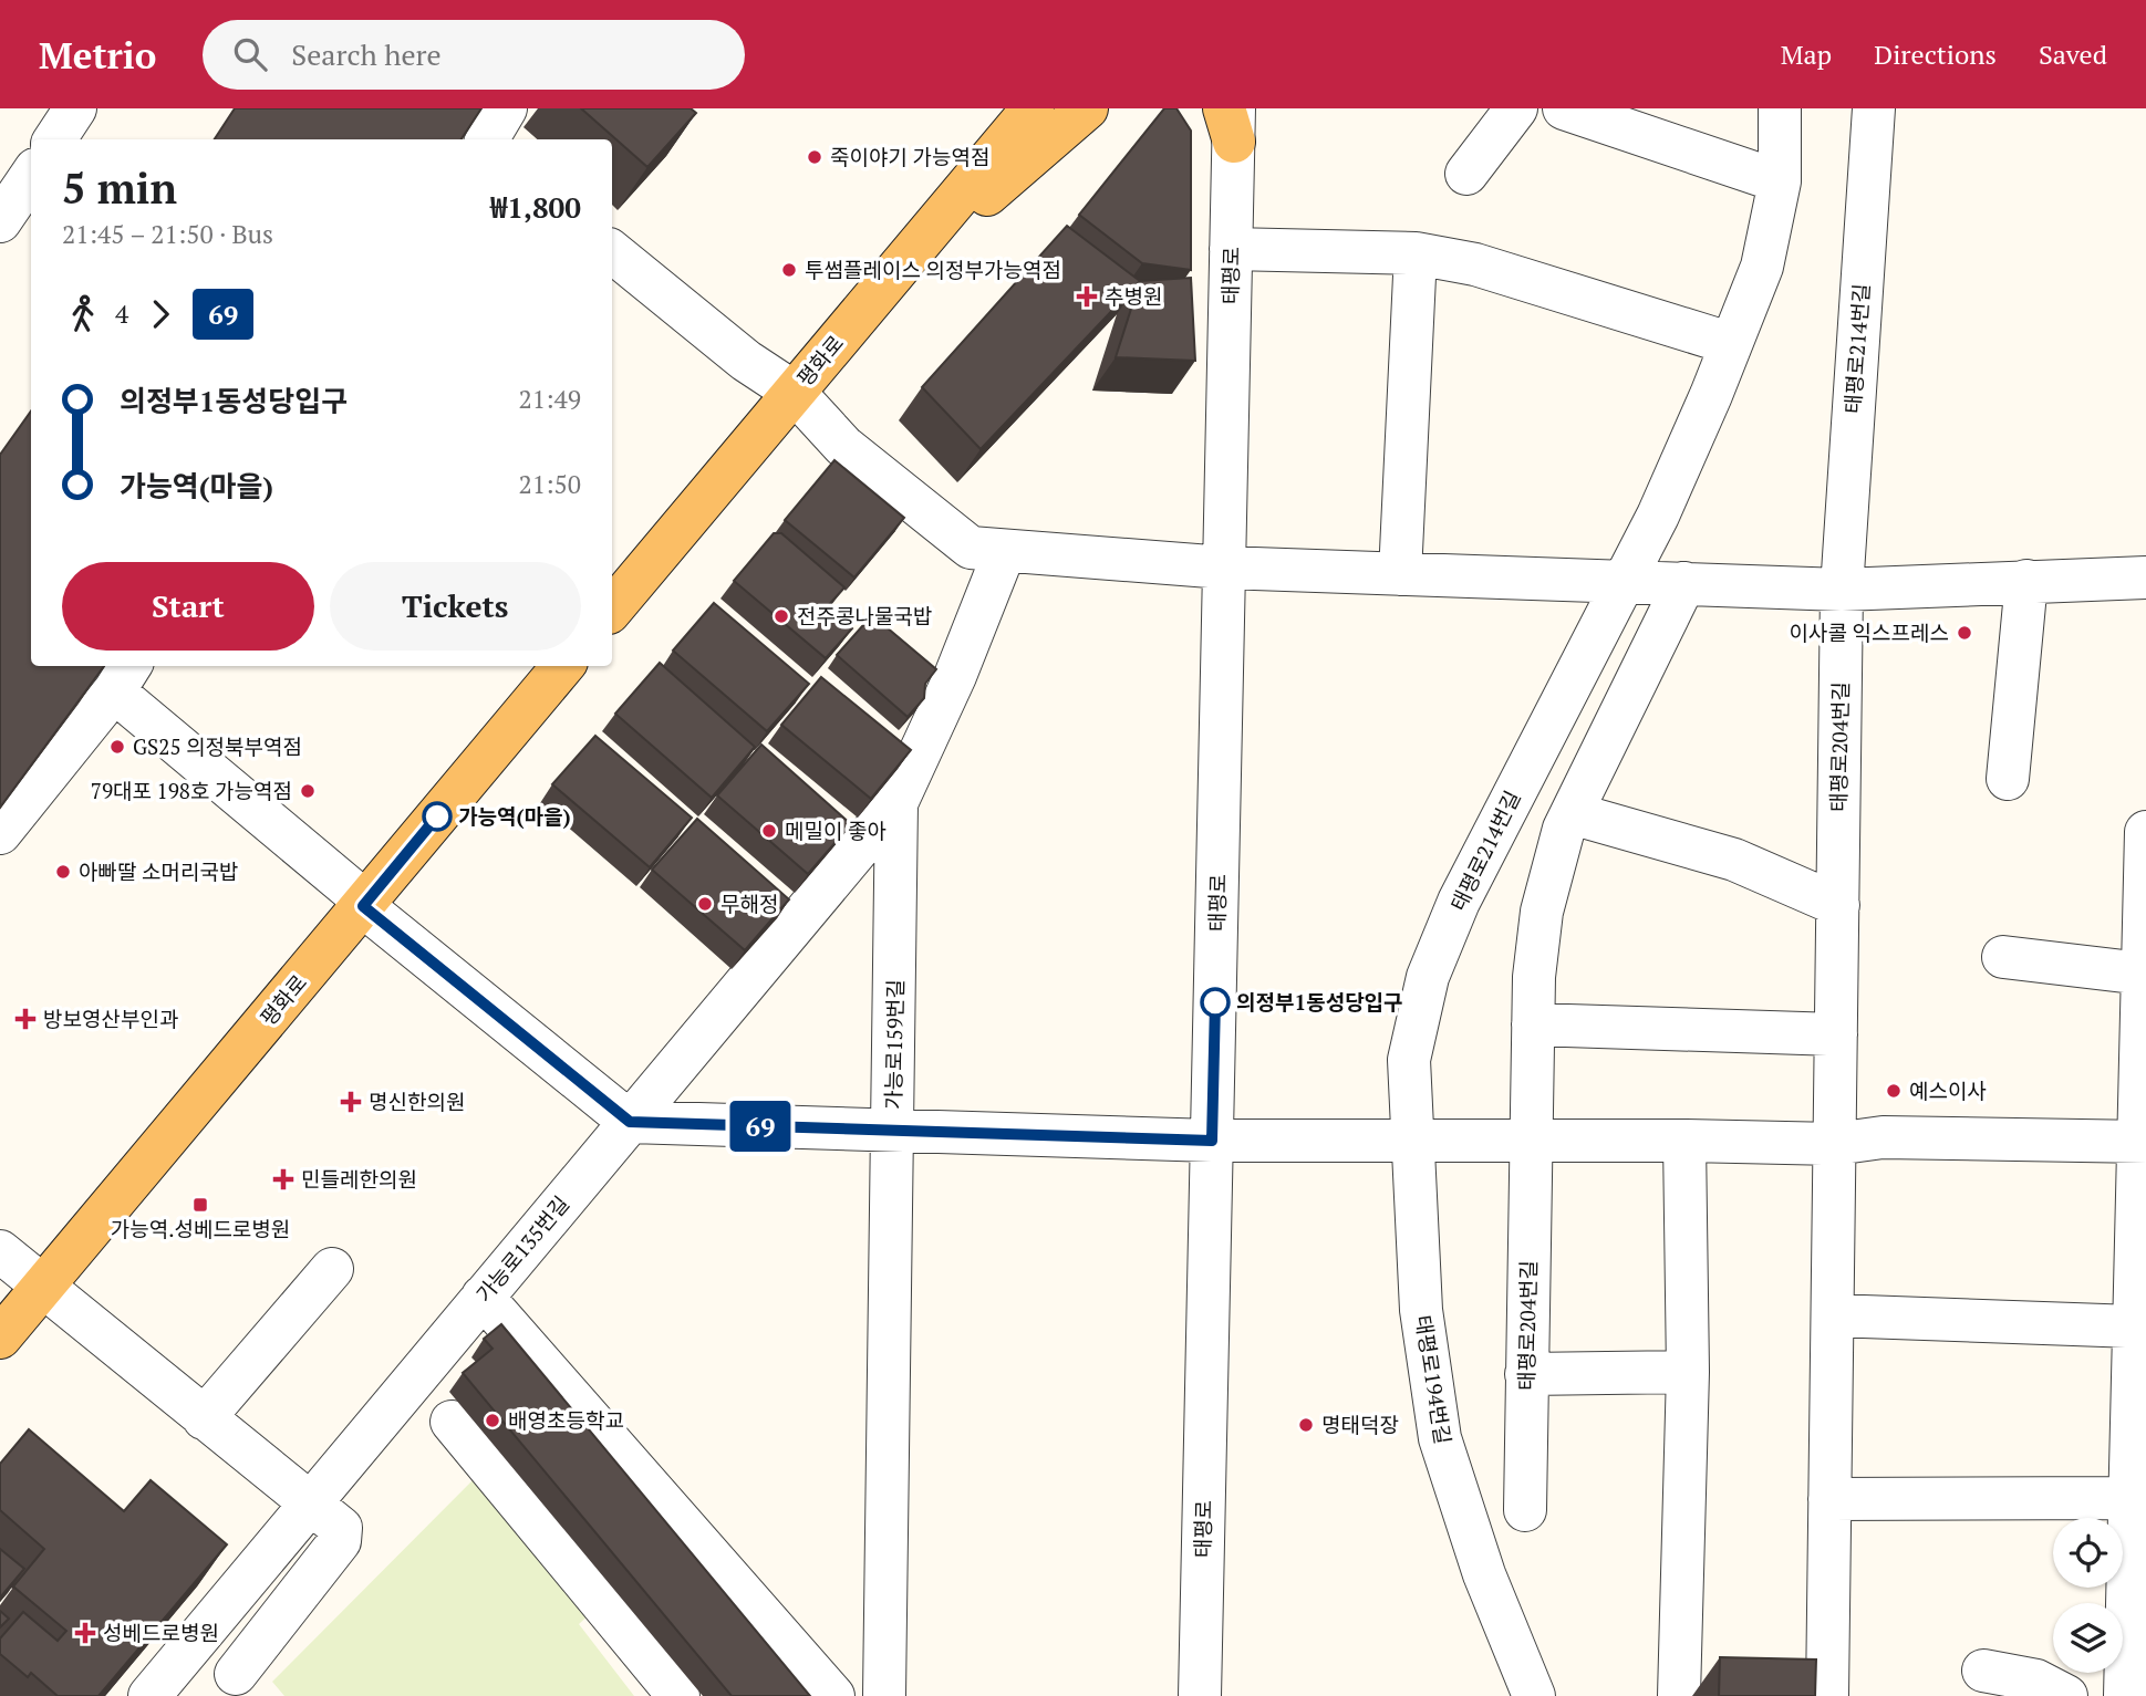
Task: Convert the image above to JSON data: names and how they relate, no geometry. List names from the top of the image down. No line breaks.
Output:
{"streets":{"main road":["평화로"],"street":["태평로","태평로214번길","태평로204번길","가능로159번길","가능로135번길","태평로194번길"]},"crossings":[["태평로214번길","태평로204번길"],["태평로214번길","태평로194번길"],["가능로159번길","가능로135번길"]],"places":{"other":["죽이야기 가능역점","투썸플레이스 의정부가능역점","전주콩나물국밥","이사콜 익스프레스","GS25 의정북부역점","79대포 198호 가능역점","가능역(마을)","메밀이 좋아","아빠딸 소머리국밥","무해정","의정부1동성당입구","예스이사","배영초등학교","명태덕장"],"health":["추병원","방보영산부인과","명신한의원","민들레한의원","성베드로병원"],"transit":["가능역.성베드로병원"]},"lines":["bus line 69"],"page":{"header":"Metrio","search":"Search here","nav":["Map","Directions","Saved"],"on_map":"69","heading":["5 min","21:45 – 21:50 · Bus","₩1,800"],"legs":["4","69"],"list":[{"name":"의정부1동성당입구","value":"21:49"},{"name":"가능역(마을)","value":"21:50"}],"buttons":["Start","Tickets"]}}
